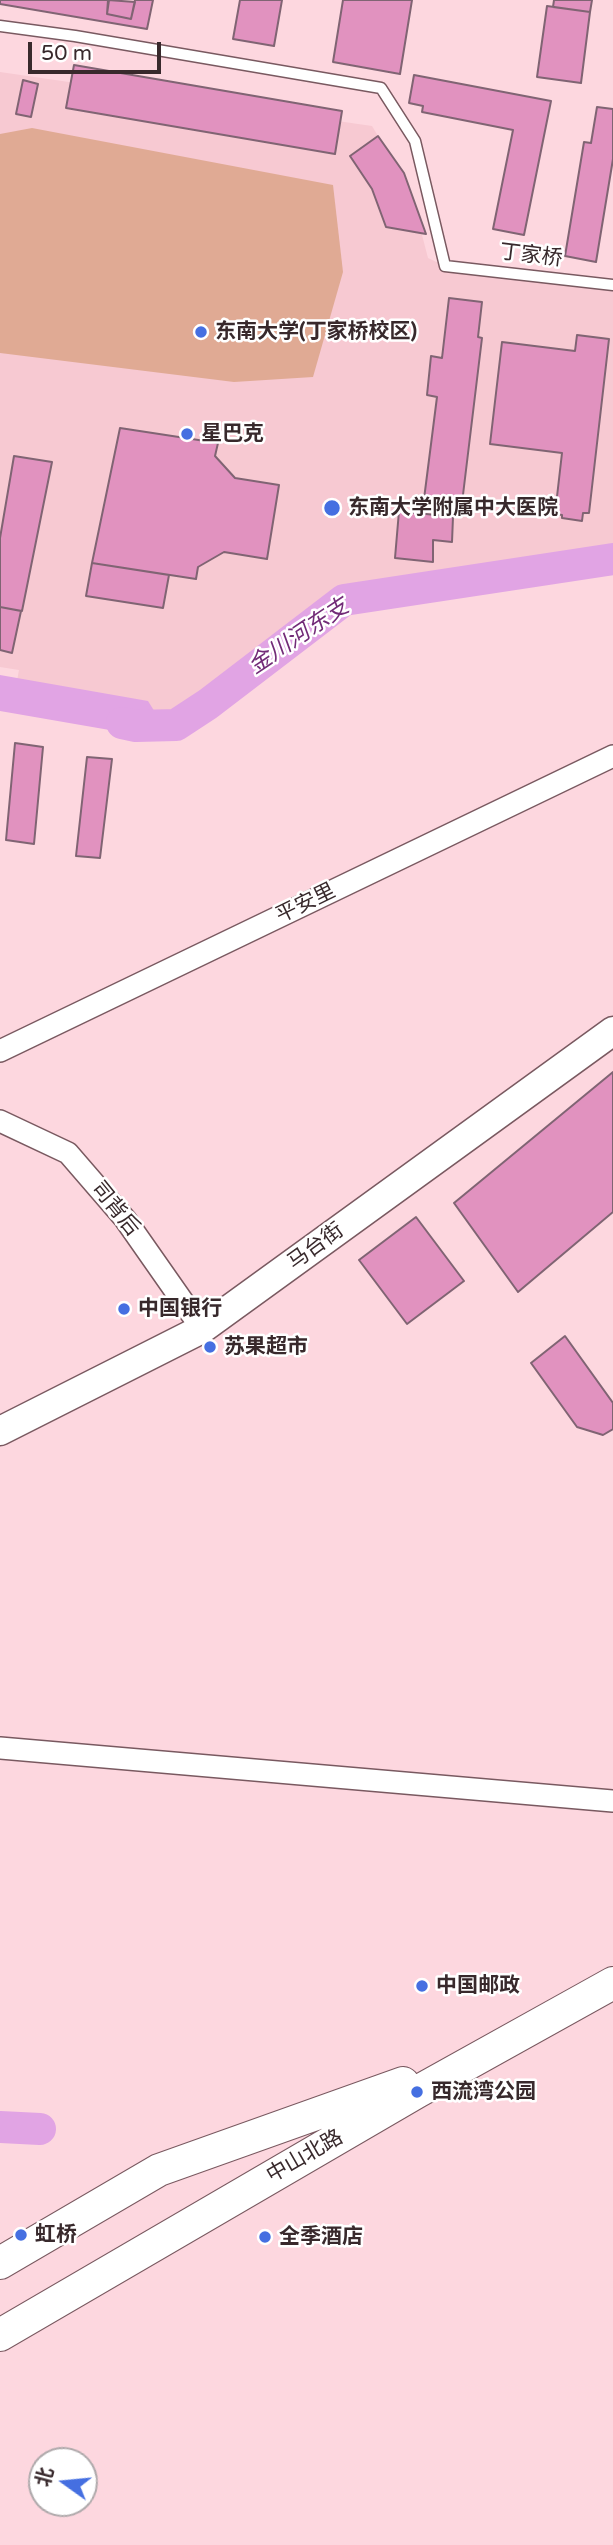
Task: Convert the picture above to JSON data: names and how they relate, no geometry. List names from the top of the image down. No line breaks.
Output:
{"streets":{"main road":["中山北路"],"street":["平安里","司背后","马台街"],"lane":["丁家桥"]},"crossings":[["司背后","马台街"]],"water":["金川河东支"],"places":["东南大学(丁家桥校区)","星巴克","东南大学附属中大医院","中国银行","苏果超市","中国邮政","西流湾公园","虹桥","全季酒店"],"scale_bar":"50 m","north":"left"}
